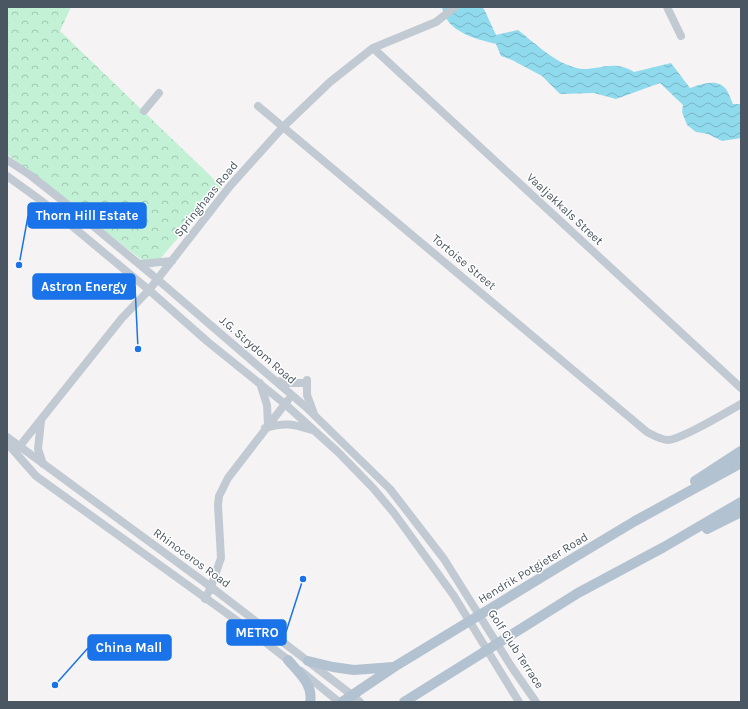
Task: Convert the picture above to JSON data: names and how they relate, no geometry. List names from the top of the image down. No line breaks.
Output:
{"streets":{"main road":["Hendrik Potgieter Road"],"street":["Springhaas Road","Vaaljakkals Street","Tortoise Street","J.G. Strydom Road","Rhinoceros Road","Golf Club Terrace"]},"crossings":[["Springhaas Road","Vaaljakkals Street"],["Springhaas Road","Tortoise Street"],["Springhaas Road","J.G. Strydom Road"],["Springhaas Road","Rhinoceros Road"],["J.G. Strydom Road","Golf Club Terrace"],["Rhinoceros Road","Hendrik Potgieter Road"]],"places":["Thorn Hill Estate","Astron Energy","METRO","China Mall"]}
